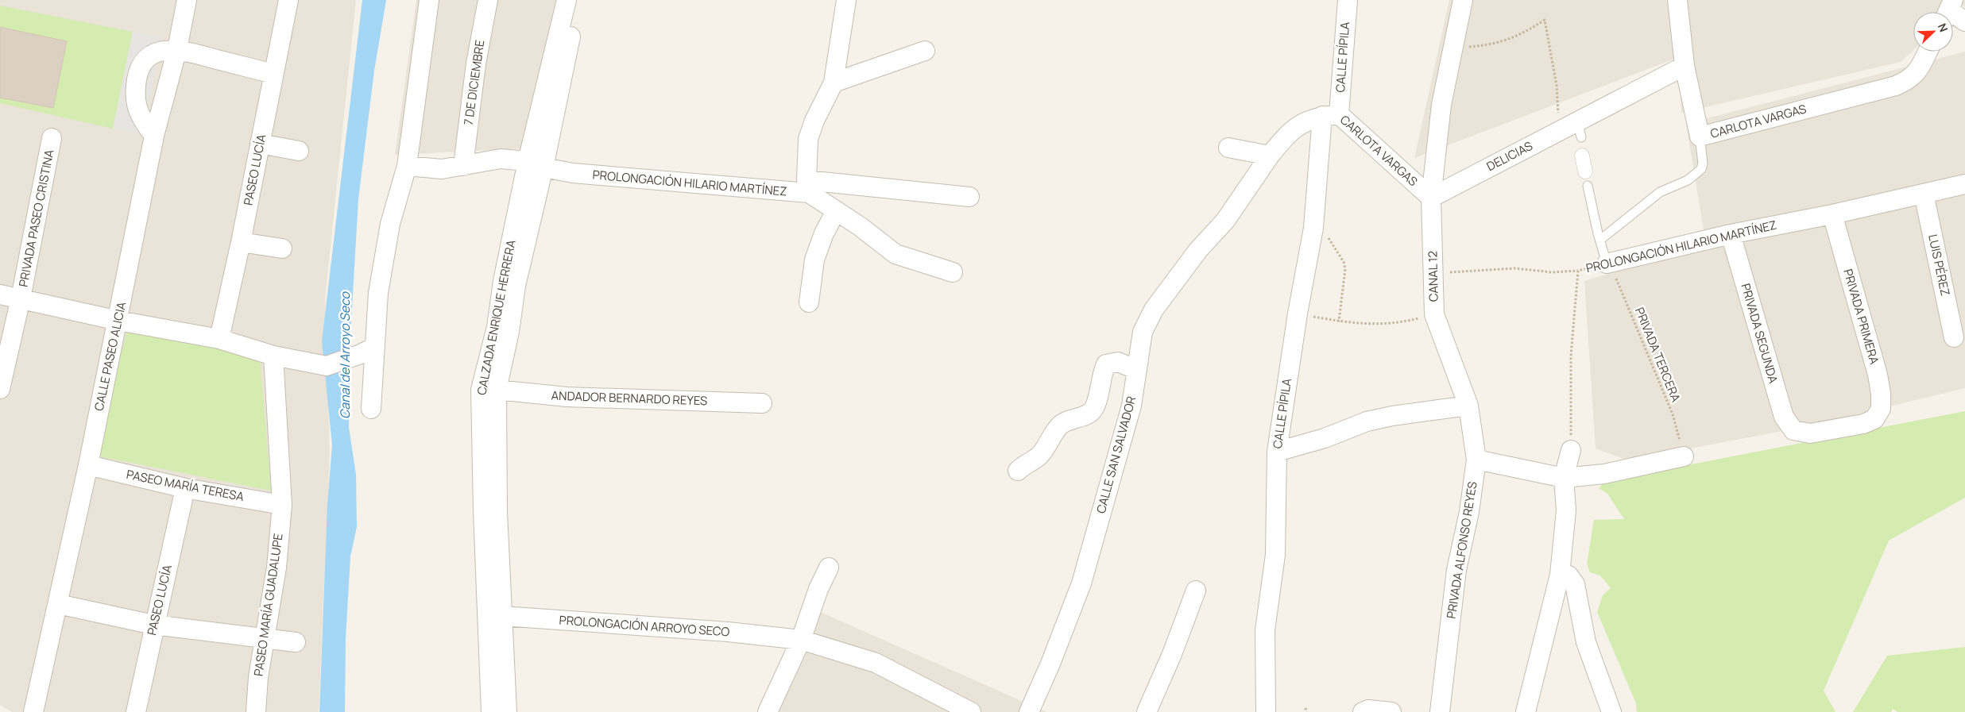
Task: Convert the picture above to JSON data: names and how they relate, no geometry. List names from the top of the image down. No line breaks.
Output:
{"streets":{"street":["CALLE PÍPILA","7 DE DICIEMBRE","CARLOTA VARGAS","DELICIAS","PASEO LUCÍA","PROLONGACIÓN HILARIO MARTÍNEZ","PRIVADA PASEO CRISTINA","LUIS PÉREZ","CANAL 12","PRIVADA PRIMERA","CALZADA ENRIQUE HERRERA","PRIVADA SEGUNDA","CALLE PASEO ALICIA","ANDADOR BERNARDO REYES","CALLE SAN SALVADOR","PASEO MARÍA TERESA","PRIVADA ALFONSO REYES","PASEO MARÍA GUADALUPE","PROLONGACIÓN ARROYO SECO"],"path":["PRIVADA TERCERA"]},"crossings":[["CALLE PÍPILA","CARLOTA VARGAS"],["CALLE PÍPILA","CALLE SAN SALVADOR"],["7 DE DICIEMBRE","PROLONGACIÓN HILARIO MARTÍNEZ"],["CARLOTA VARGAS","DELICIAS"],["CARLOTA VARGAS","CANAL 12"],["CARLOTA VARGAS","CALLE SAN SALVADOR"],["DELICIAS","CANAL 12"],["PASEO LUCÍA","PASEO MARÍA TERESA"],["PROLONGACIÓN HILARIO MARTÍNEZ","LUIS PÉREZ"],["PROLONGACIÓN HILARIO MARTÍNEZ","PRIVADA PRIMERA"],["PROLONGACIÓN HILARIO MARTÍNEZ","CALZADA ENRIQUE HERRERA"],["PROLONGACIÓN HILARIO MARTÍNEZ","PRIVADA SEGUNDA"],["PROLONGACIÓN HILARIO MARTÍNEZ","PRIVADA TERCERA"],["CANAL 12","PRIVADA ALFONSO REYES"],["PRIVADA PRIMERA","PRIVADA SEGUNDA"],["CALZADA ENRIQUE HERRERA","ANDADOR BERNARDO REYES"],["CALZADA ENRIQUE HERRERA","PROLONGACIÓN ARROYO SECO"],["CALLE PASEO ALICIA","PASEO MARÍA TERESA"],["PASEO MARÍA TERESA","PASEO MARÍA GUADALUPE"]],"water":["Canal del Arroyo Seco"],"north":"top right"}
